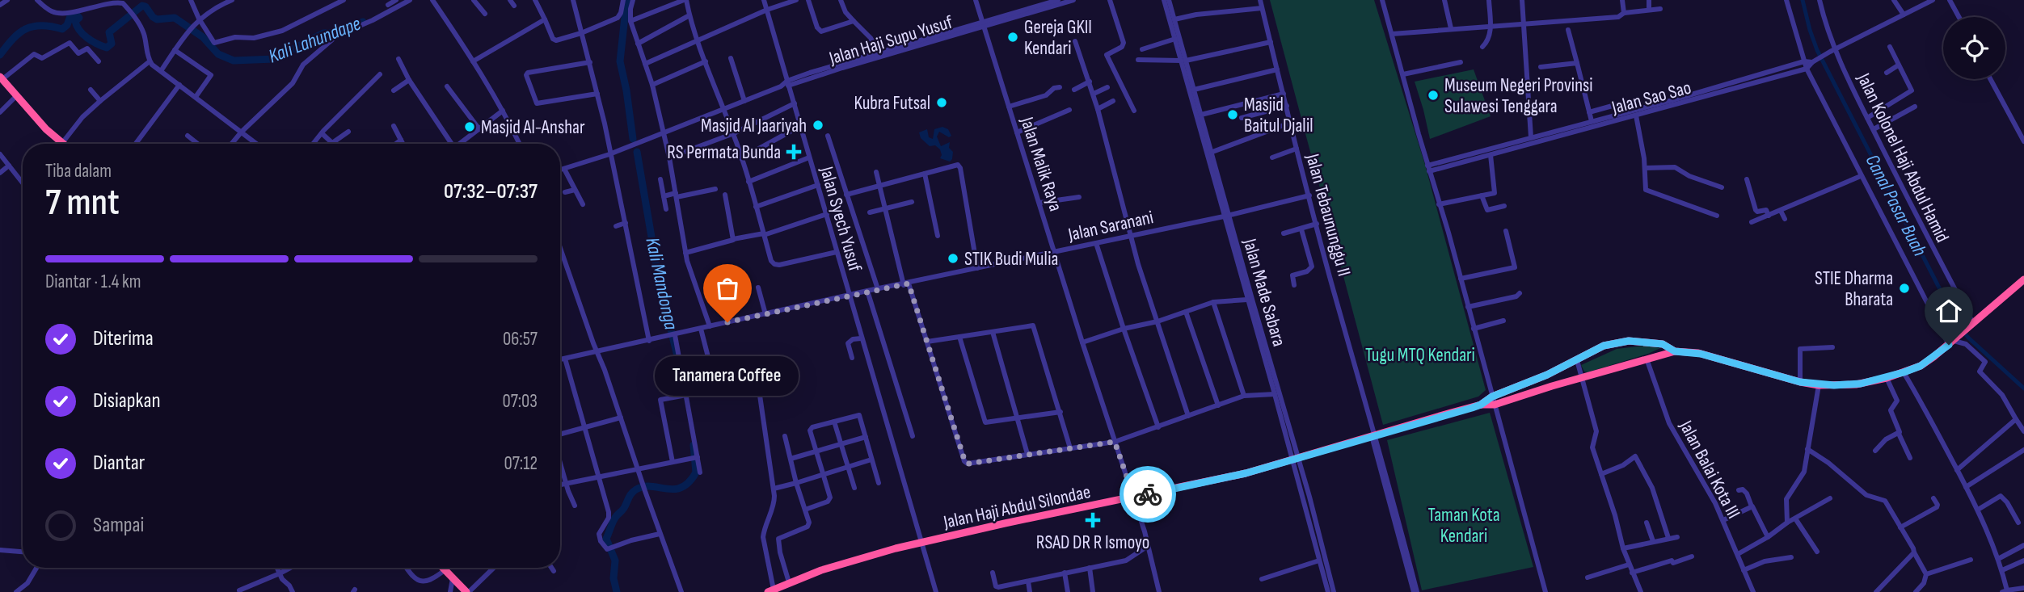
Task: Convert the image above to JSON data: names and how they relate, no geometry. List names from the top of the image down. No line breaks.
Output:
{"streets":{"highway":["Jalan Haji Abdul Silondae"],"street":["Jalan Haji Supu Yusuf","Jalan Sao Sao","Jalan Kolonel Haji Abdul Hamid","Jalan Malik Raya","Jalan Tebaununggu II","Jalan Syech Yusuf","Jalan Saranani","Jalan Made Sabara","Jalan Balai Kota III"]},"crossings":[["Jalan Haji Supu Yusuf","Jalan Malik Raya"],["Jalan Haji Supu Yusuf","Jalan Syech Yusuf"],["Jalan Malik Raya","Jalan Saranani"],["Jalan Malik Raya","Jalan Haji Abdul Silondae"],["Jalan Tebaununggu II","Jalan Saranani"],["Jalan Tebaununggu II","Jalan Haji Abdul Silondae"],["Jalan Syech Yusuf","Jalan Saranani"],["Jalan Syech Yusuf","Jalan Haji Abdul Silondae"],["Jalan Saranani","Jalan Made Sabara"],["Jalan Made Sabara","Jalan Haji Abdul Silondae"]],"water":["Kali Lahundape","Canal Pasar Buah","Kali Mandonga"],"parks":["Tugu MTQ Kendari","Taman Kota Kendari"],"places":{"other":["Gereja GKII Kendari","Museum Negeri Provinsi Sulawesi Tenggara","Kubra Futsal","Masjid Baitul Djalil","Masjid Al Jaariyah","Masjid Al-Anshar","STIK Budi Mulia","STIE Dharma Bharata","Tanamera Coffee"],"health":["RS Permata Bunda","RSAD DR R Ismoyo"]},"page":{"heading":["7 mnt","Tiba dalam","07:32–07:37"],"bar":"Diantar · 1.4 km","list":[["Diterima","06:57"],["Disiapkan","07:03"],["Diantar","07:12"],"Sampai"],"bubble":"Tanamera Coffee"}}
